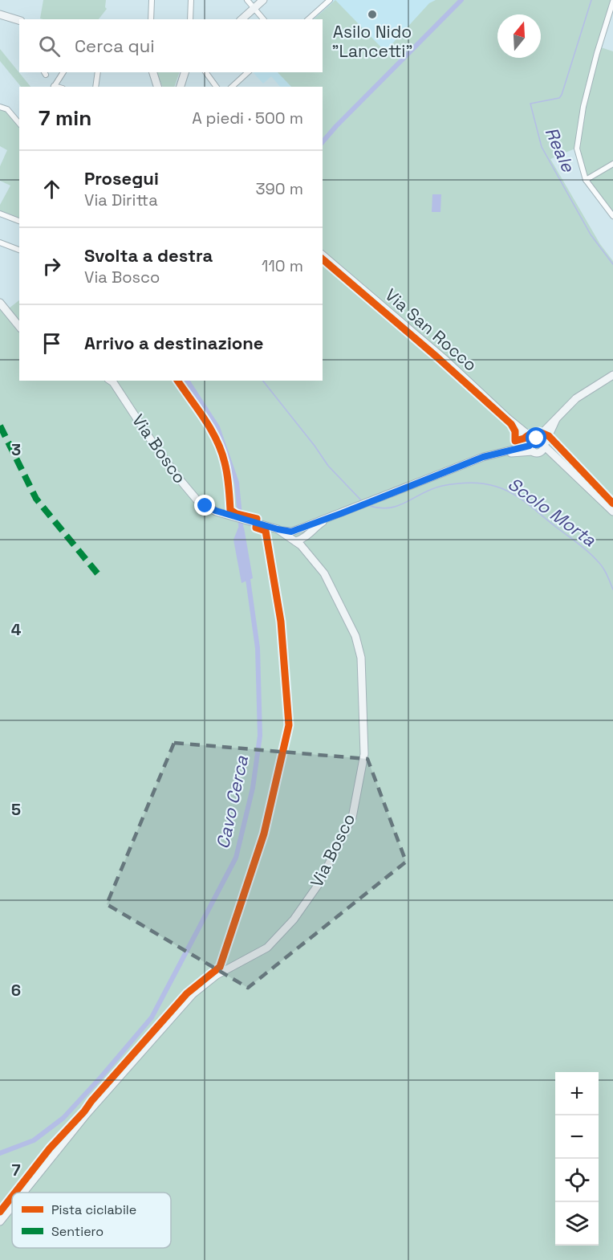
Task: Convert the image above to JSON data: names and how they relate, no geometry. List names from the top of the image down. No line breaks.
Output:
{"streets":{"street":["Via San Rocco","Via Bosco"]},"water":["Reale","Scolo Morta","Cavo Cerca"],"places":["Asilo Nido \"Lancetti\""],"legend":["Pista ciclabile","Sentiero"],"north":"top","page":{"search":"Cerca qui","heading":["7 min","A piedi · 500 m"],"list":[["Prosegui","Via Diritta","390 m"],["Svolta a destra","Via Bosco","110 m"],"Arrivo a destinazione"],"map_buttons":["+","−"]},"grid":{"rows":["3","4","5","6","7"]}}
